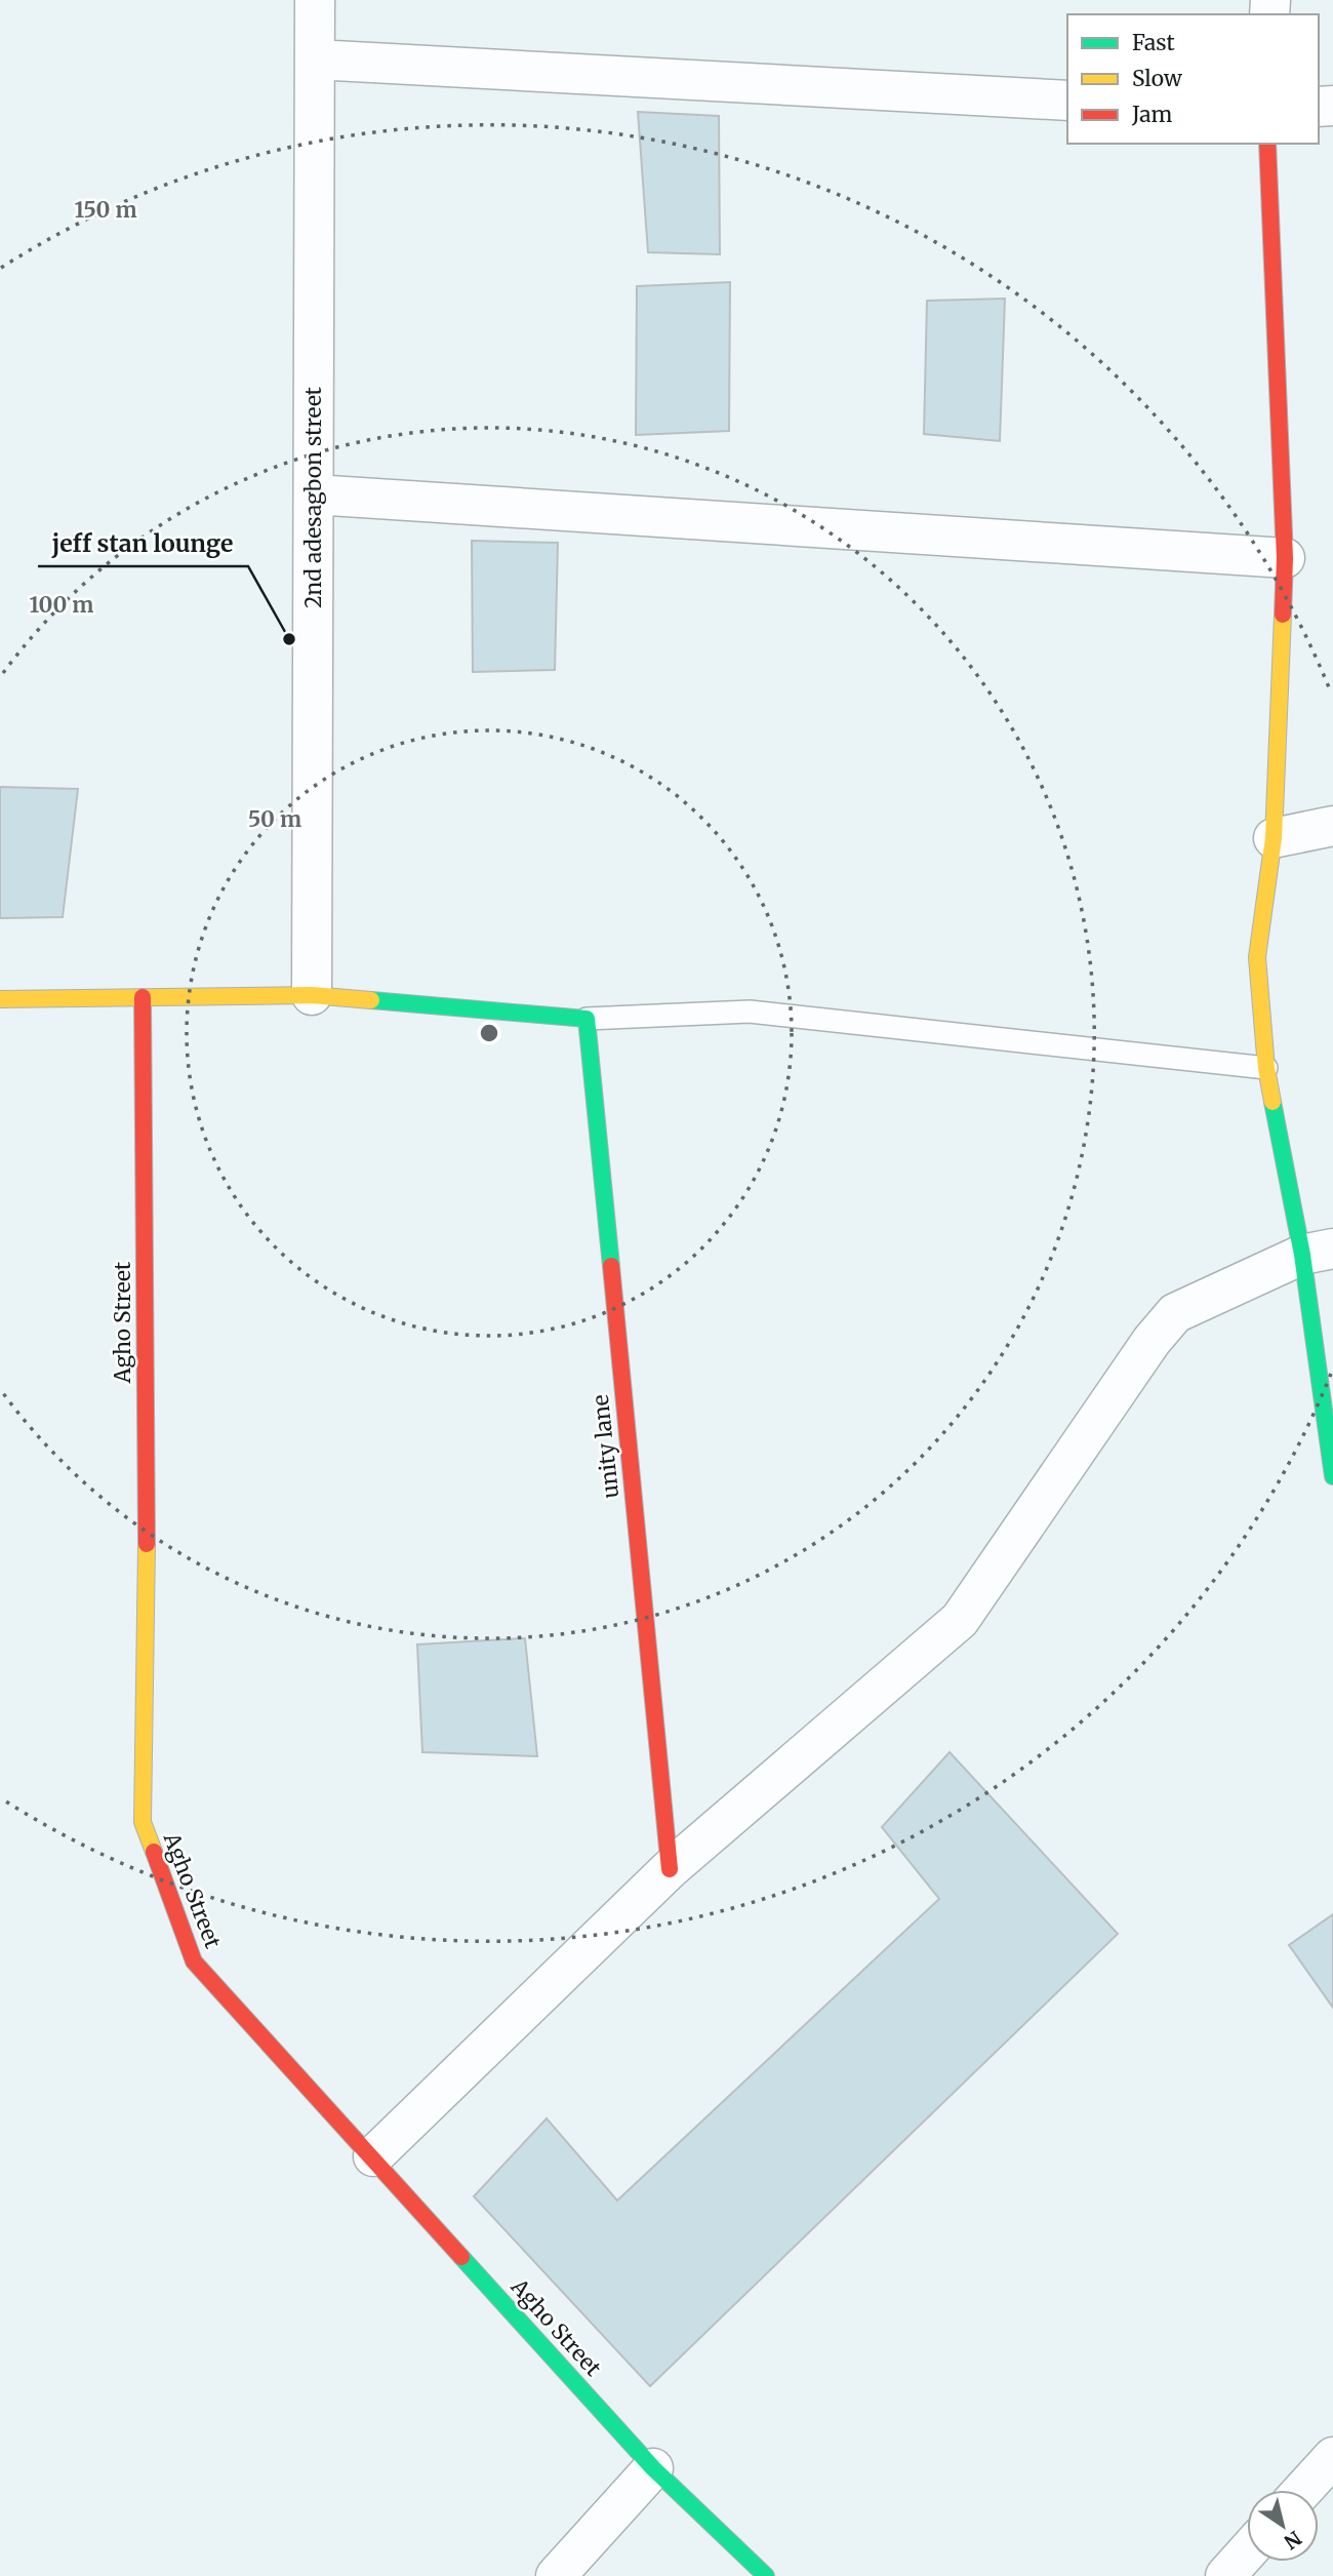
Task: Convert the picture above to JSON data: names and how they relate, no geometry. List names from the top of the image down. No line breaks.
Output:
{"streets":{"street":["2nd adesagbon street","Agho Street","unity lane"]},"places":["jeff stan lounge"],"legend":["Fast","Slow","Jam"],"north":"bottom right","rings":["150 m","100 m","50 m"]}
